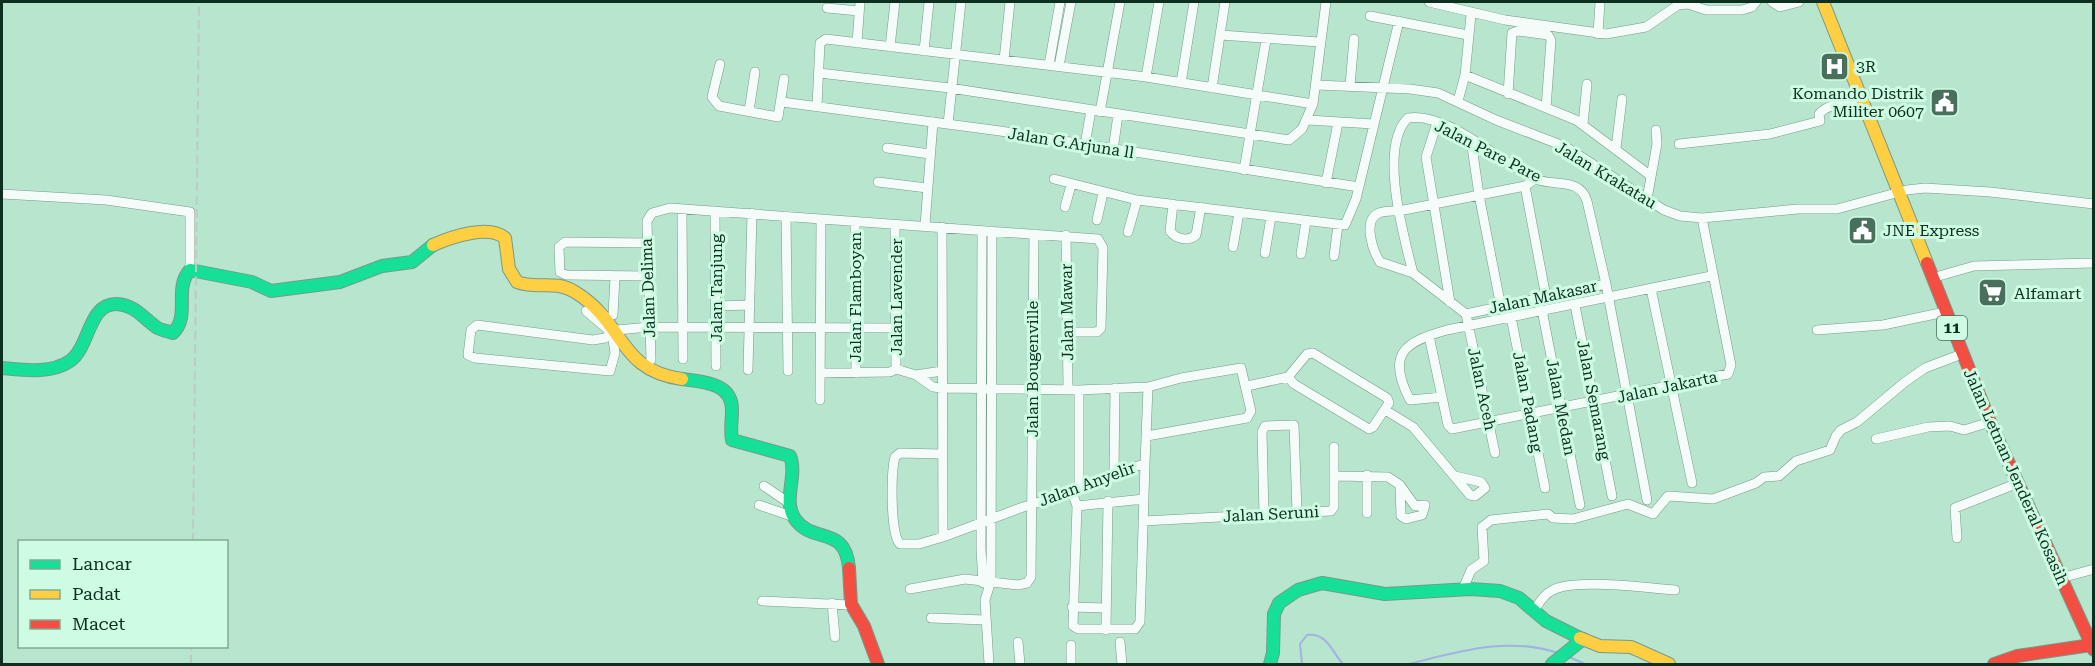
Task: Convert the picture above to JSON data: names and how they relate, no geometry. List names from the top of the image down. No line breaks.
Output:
{"streets":{"main road":["11","Jalan Letnan Jenderal Kosasih"],"street":["Jalan G.Arjuna ll","Jalan Pare Pare","Jalan Krakatau","Jalan Delima","Jalan Tanjung","Jalan Flamboyan","Jalan Lavender","Jalan Makasar","Jalan Mawar","Jalan Bougenville","Jalan Jakarta","Jalan Aceh","Jalan Semarang","Jalan Padang","Jalan Medan","Jalan Anyelir","Jalan Seruni"]},"crossings":[["Jalan Pare Pare","Jalan Makasar"],["Jalan Krakatau","Jalan Jakarta"],["Jalan Krakatau","Jalan Letnan Jenderal Kosasih"],["Jalan Makasar","Jalan Jakarta"],["Jalan Makasar","Jalan Aceh"],["Jalan Makasar","Jalan Semarang"],["Jalan Makasar","Jalan Padang"],["Jalan Makasar","Jalan Medan"],["Jalan Bougenville","Jalan Anyelir"],["Jalan Jakarta","Jalan Aceh"],["Jalan Jakarta","Jalan Semarang"],["Jalan Jakarta","Jalan Padang"],["Jalan Jakarta","Jalan Medan"]],"places":{"hospital":["3R"],"public building":["Komando Distrik Militer 0607","JNE Express"],"supermarket":["Alfamart"]},"legend":["Lancar","Padat","Macet"]}
